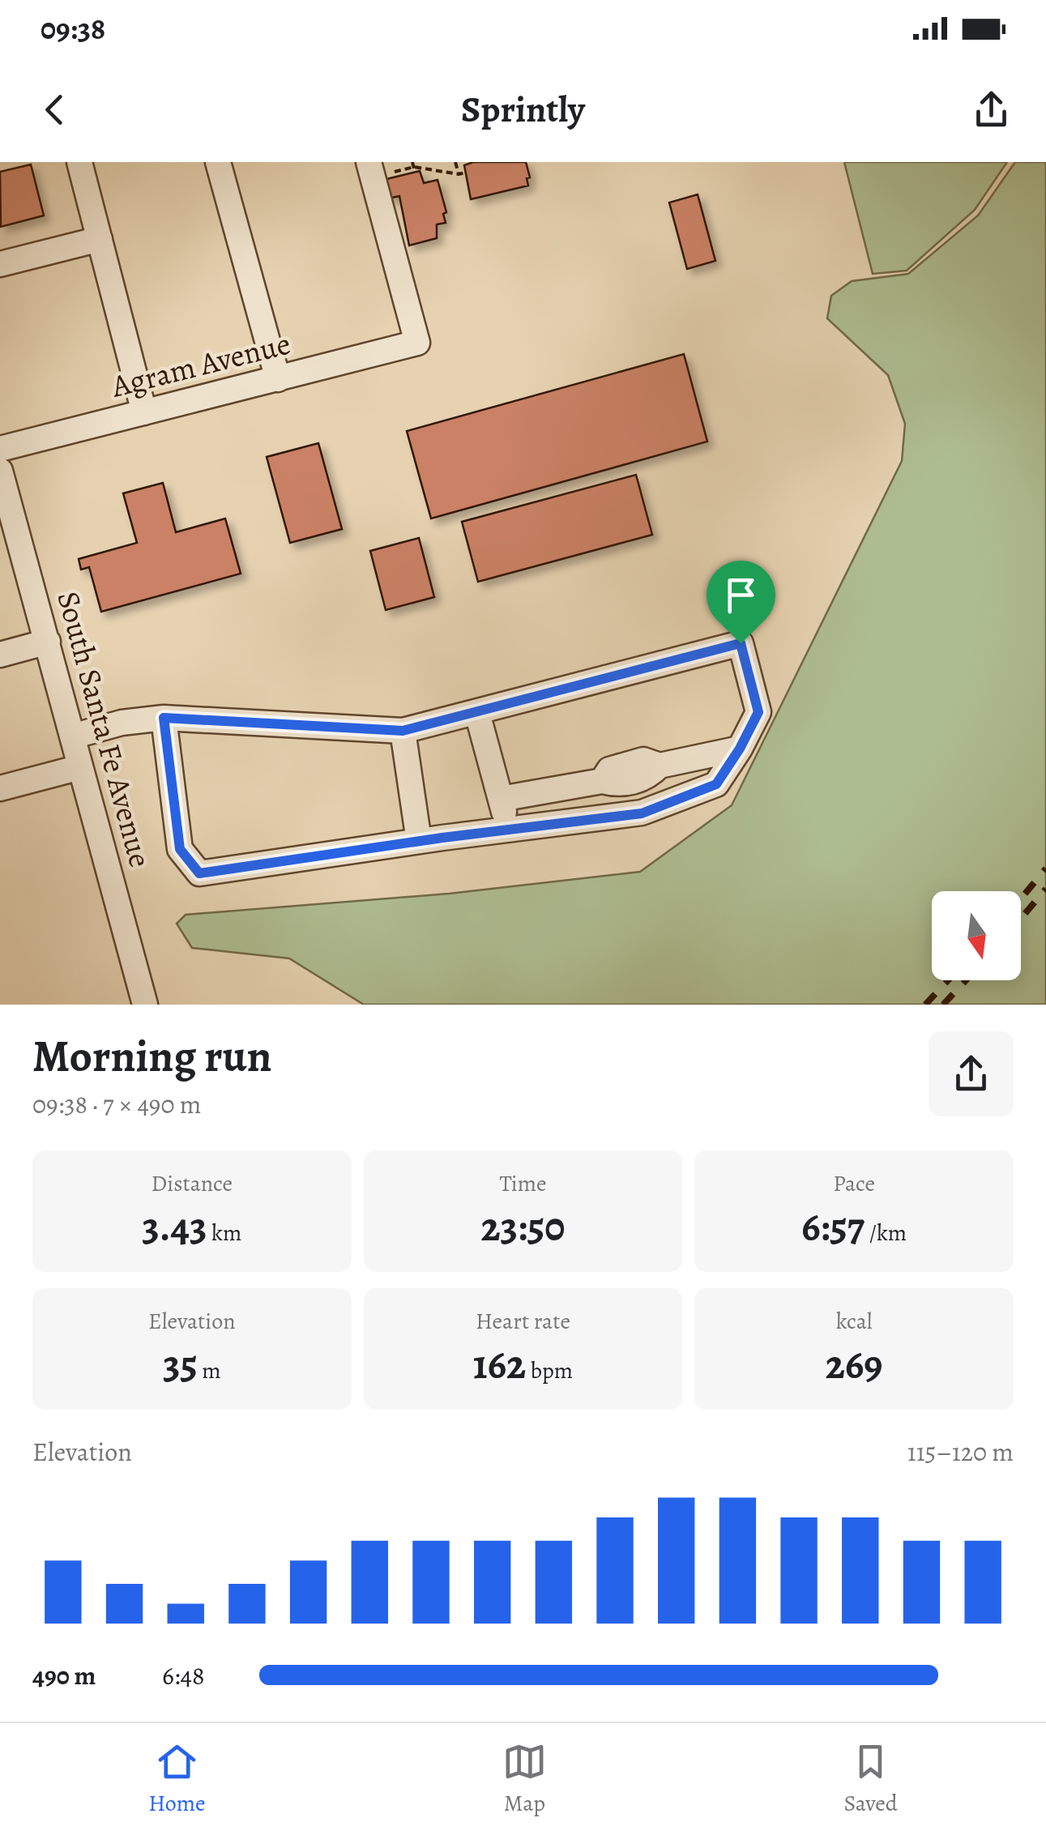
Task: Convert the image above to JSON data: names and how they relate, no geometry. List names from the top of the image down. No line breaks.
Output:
{"streets":{"street":["Agram Avenue","South Santa Fe Avenue"]},"north":"bottom","page":{"status":"09:38","header":"Sprintly","heading":["Morning run","09:38 · 7 × 490 m"],"stats":[["Distance","3.43 km"],["Time","23:50"],["Pace","6:57 /km"],["Elevation","35 m"],["Heart rate","162 bpm"],["kcal","269"]],"chart":["Elevation","115–120 m"],"list":[{"name":"490 m","note":"6:48"}],"tabs":["Home","Map","Saved"]}}
